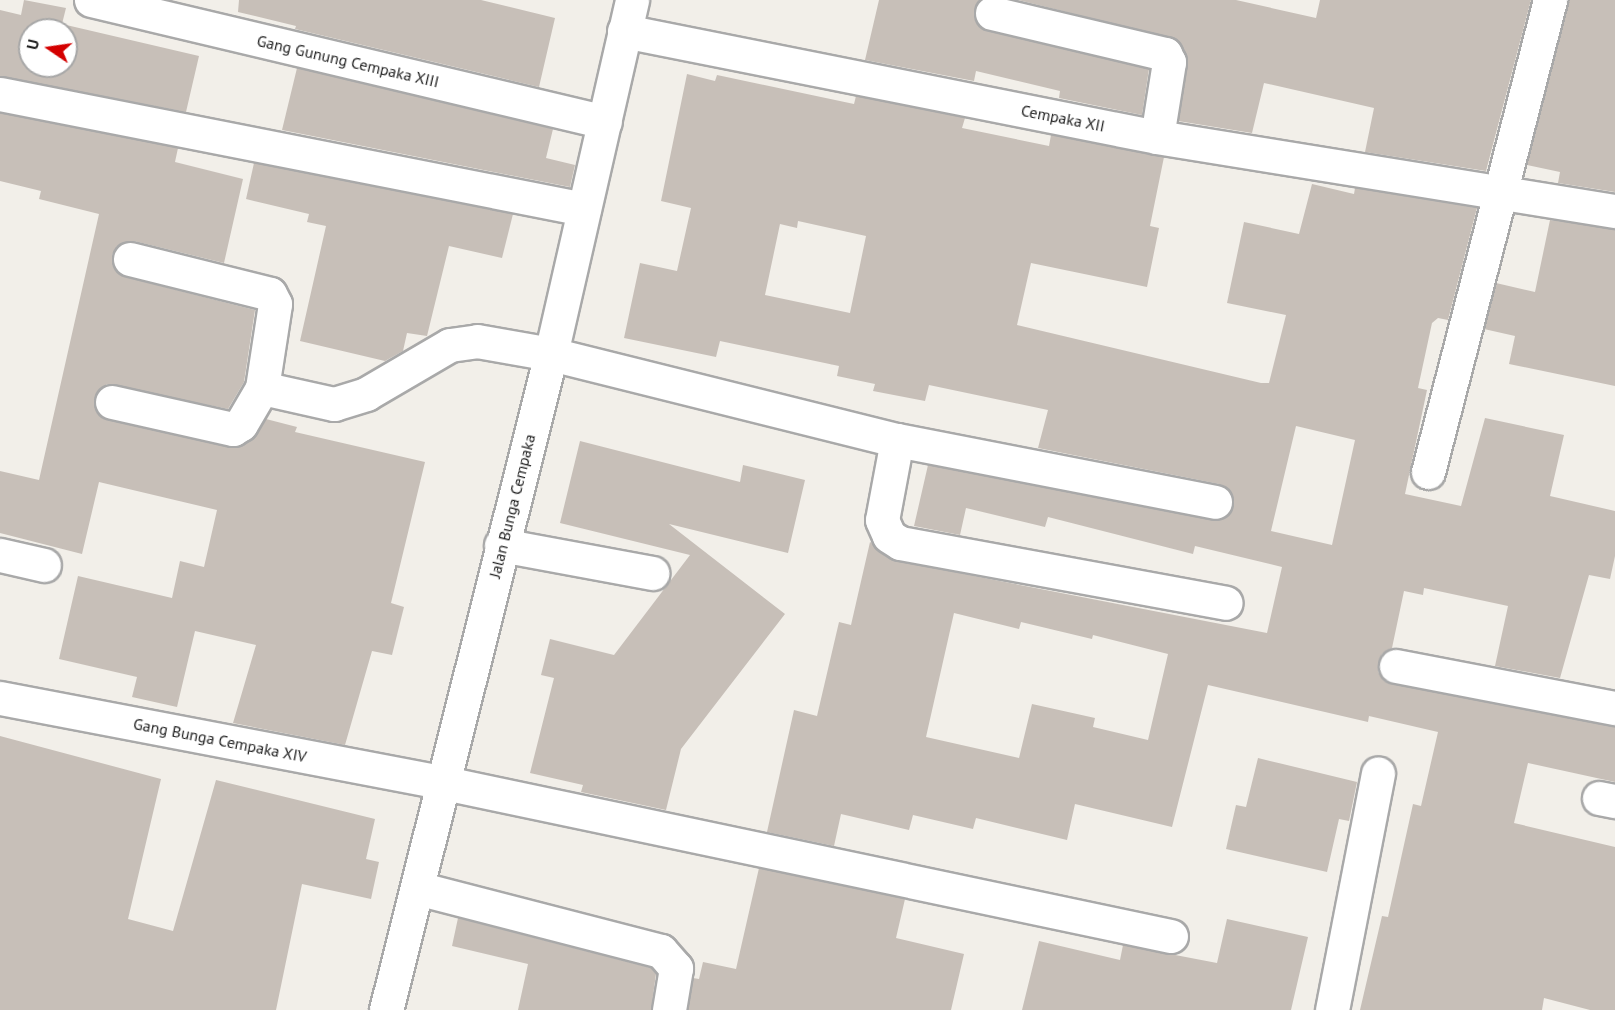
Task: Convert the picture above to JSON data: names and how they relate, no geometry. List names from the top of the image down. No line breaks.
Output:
{"streets":{"street":["Gang Gunung Cempaka XIII","Cempaka XII","Jalan Bunga Cempaka","Gang Bunga Cempaka XIV"]},"crossings":[["Gang Gunung Cempaka XIII","Jalan Bunga Cempaka"],["Cempaka XII","Jalan Bunga Cempaka"],["Jalan Bunga Cempaka","Gang Bunga Cempaka XIV"]],"north":"left"}
